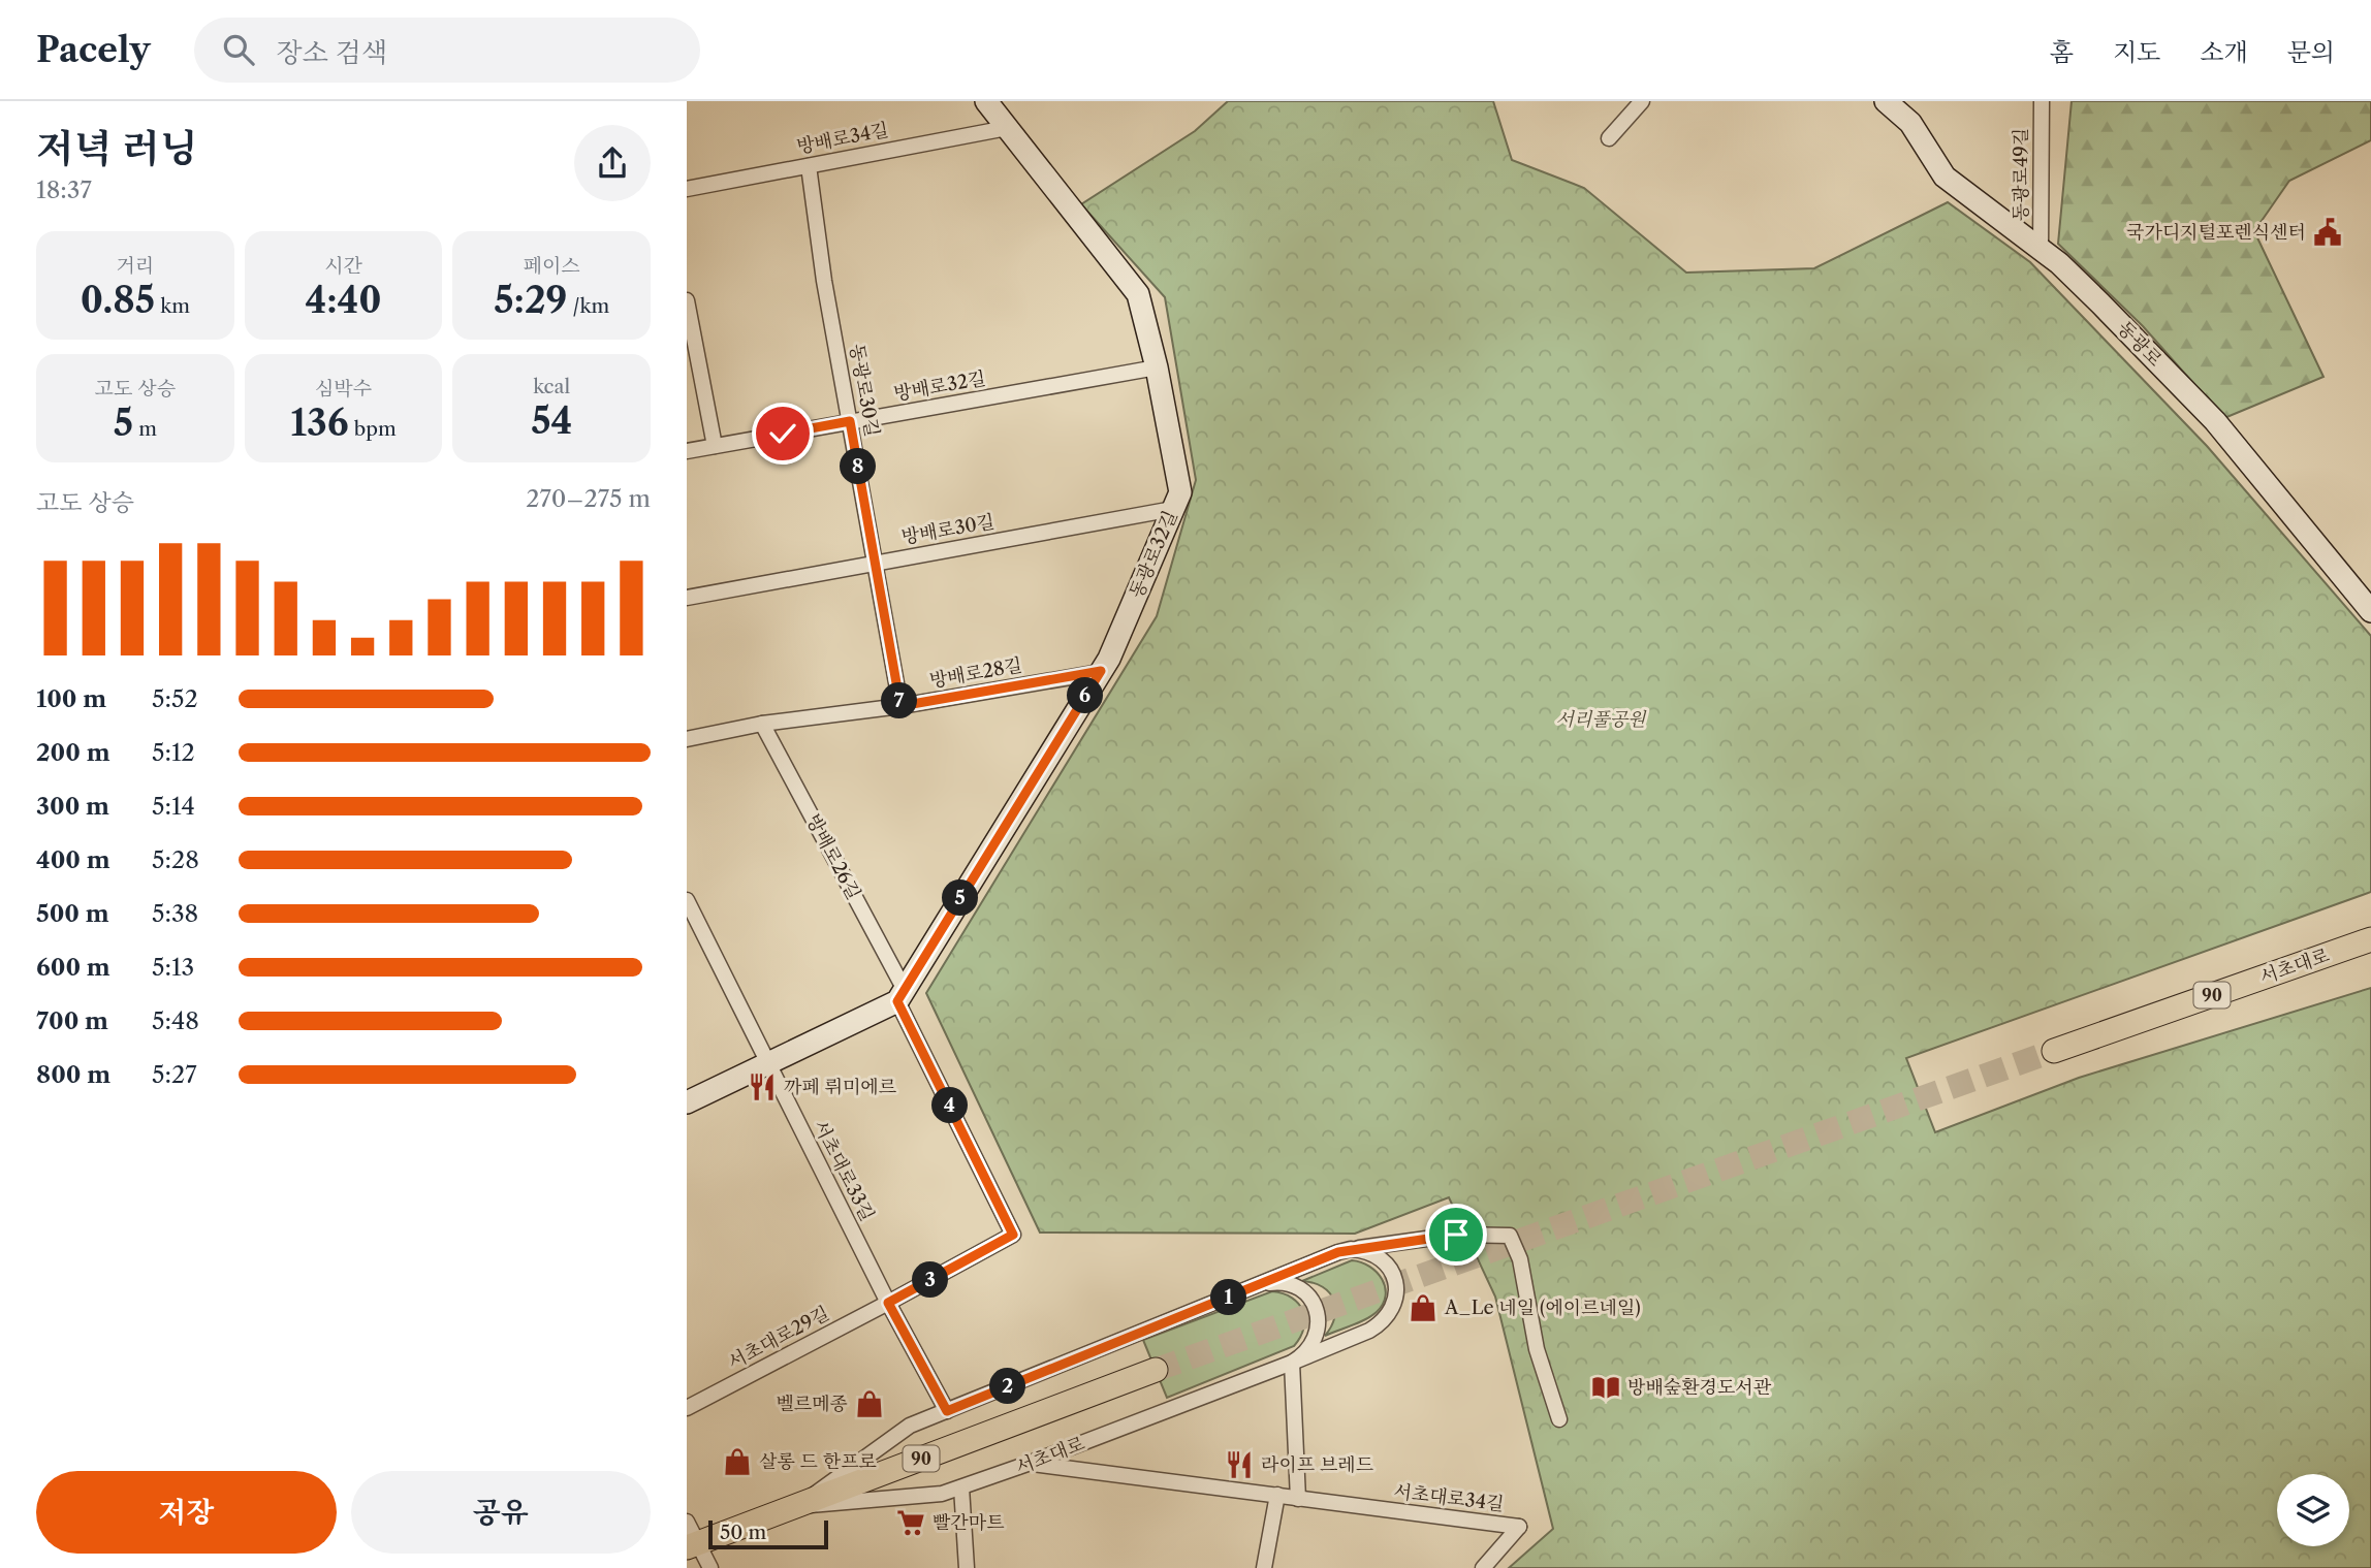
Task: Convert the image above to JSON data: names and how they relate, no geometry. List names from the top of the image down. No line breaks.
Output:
{"streets":{"main road":["서초대로","90"],"street":["방배로34길","동광로49길","동광로","방배로32길","동광로30길","방배로30길","동광로32길","방배로28길","방배로26길","서초대로33길","서초대로29길","서초대로34길"]},"crossings":[["방배로34길","동광로30길"],["방배로34길","동광로32길"],["동광로49길","동광로"],["방배로32길","동광로30길"],["방배로32길","동광로32길"],["동광로30길","방배로30길"],["동광로30길","방배로28길"],["방배로30길","동광로32길"],["동광로32길","방배로28길"],["동광로32길","방배로26길"],["방배로28길","방배로26길"],["서초대로","서초대로33길"],["서초대로","서초대로34길"],["서초대로33길","서초대로29길"]],"parks":["서리풀공원"],"places":{"public building":["국가디지털포렌식센터"],"restaurant":["까페 뤼미에르","라이프 브레드"],"shop":["A_Le 네일 (에이르네일)","벨르메종","살롱 드 한프로"],"library":["방배숲환경도서관"],"supermarket":["빨간마트"]},"scale_bar":"50 m","page":{"header":"Pacely","search":"장소 검색","nav":["홈","지도","소개","문의"],"heading":["저녁 러닝","18:37"],"stats":[["거리","0.85 km"],["시간","4:40"],["페이스","5:29 /km"],["고도 상승","5 m"],["심박수","136 bpm"],["kcal","54"]],"pins":["8","6","7","5","4","3","1","2"],"chart":["고도 상승","270–275 m"],"list":[{"name":"100 m","note":"5:52"},{"name":"200 m","note":"5:12"},{"name":"300 m","note":"5:14"},{"name":"400 m","note":"5:28"},{"name":"500 m","note":"5:38"},{"name":"600 m","note":"5:13"},{"name":"700 m","note":"5:48"},{"name":"800 m","note":"5:27"}],"buttons":["저장","공유"],"scale":"50 m"}}
